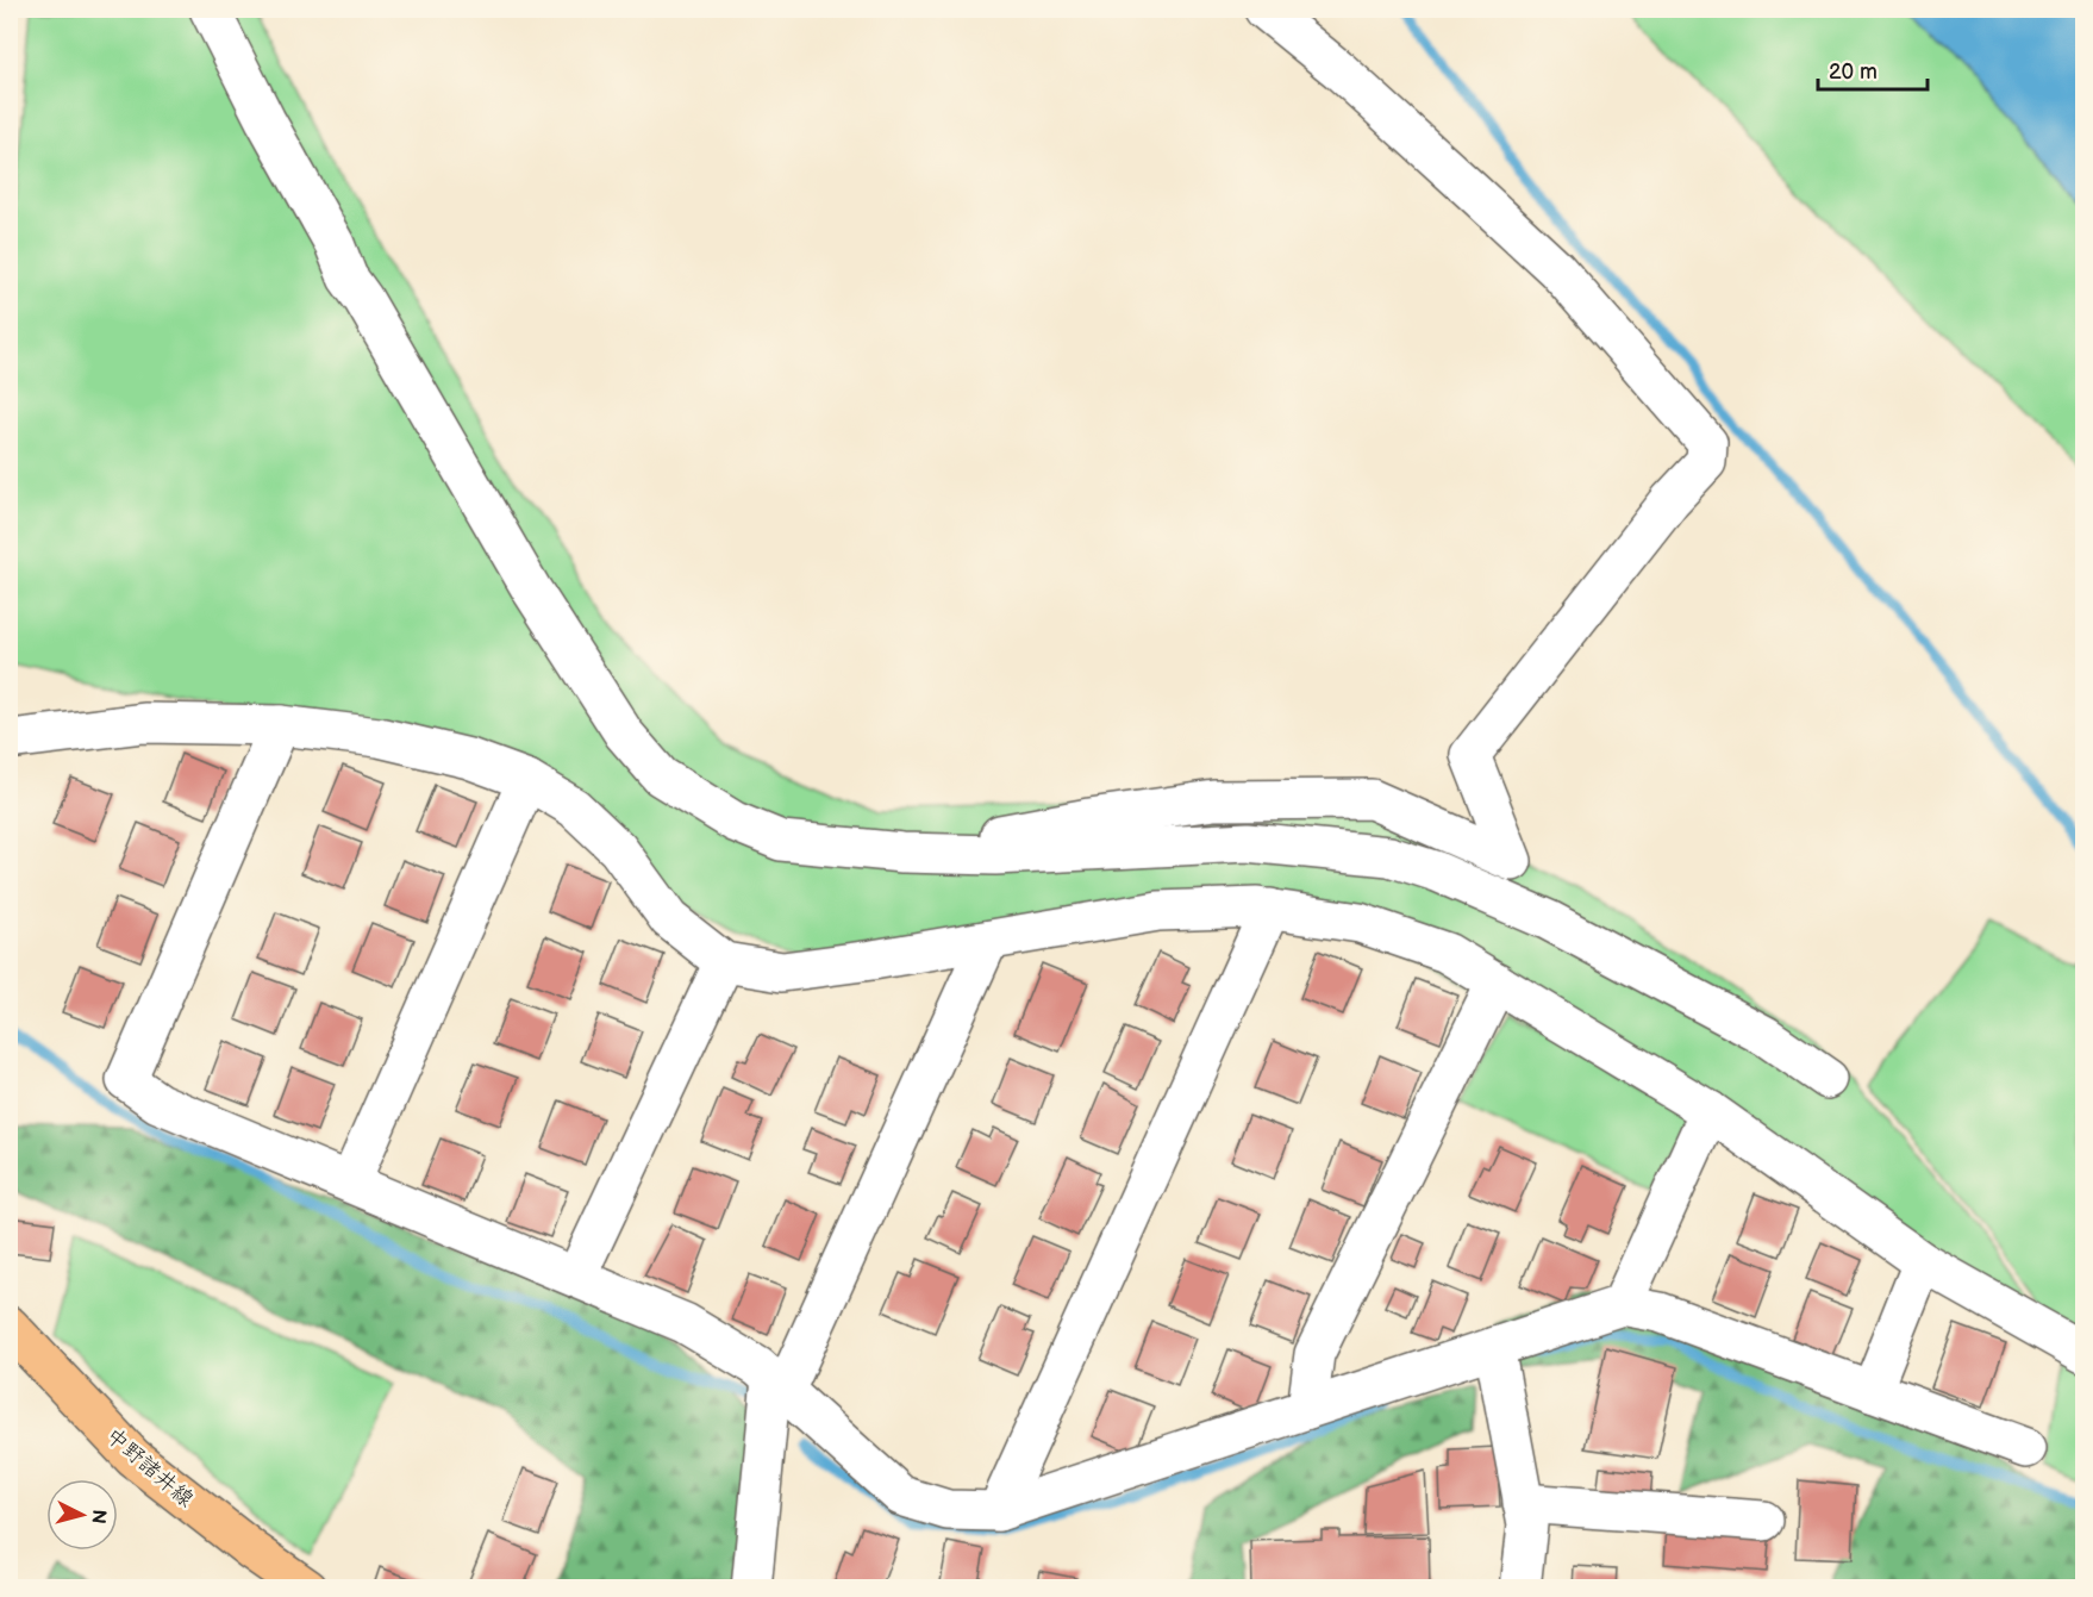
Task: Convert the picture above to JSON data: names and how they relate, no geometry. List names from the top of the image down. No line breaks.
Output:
{"streets":{"main road":["中野諸井線"]},"scale_bar":"20 m","north":"right"}
